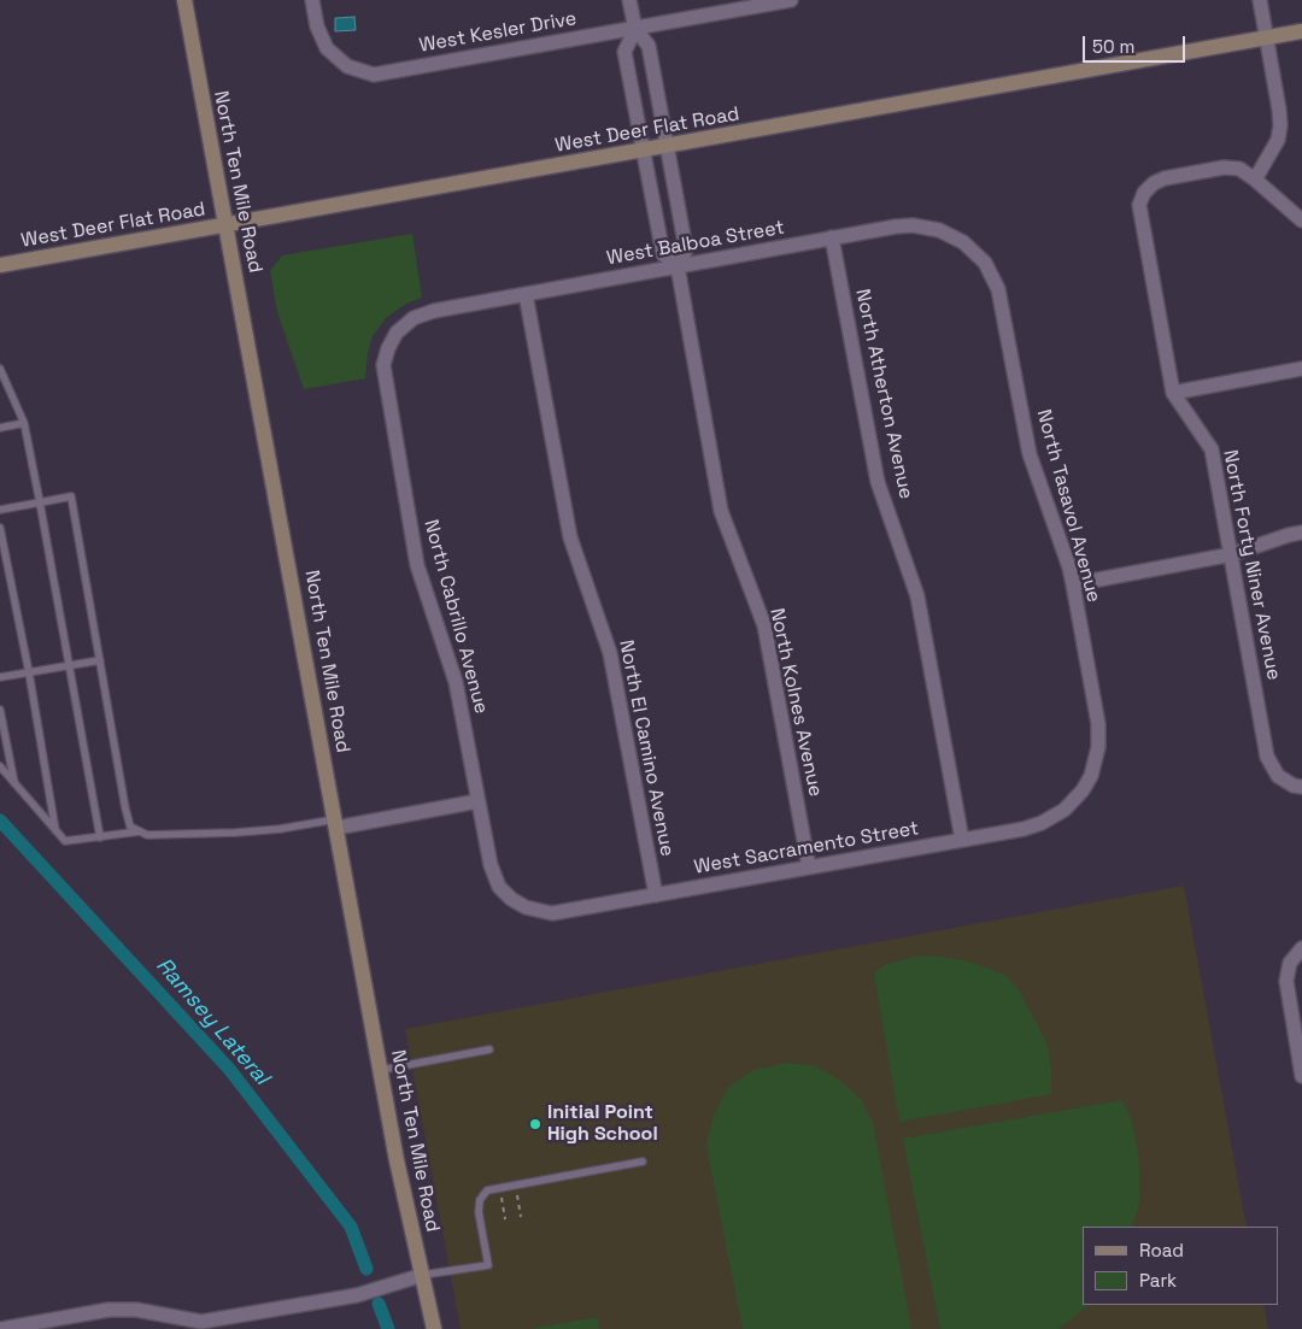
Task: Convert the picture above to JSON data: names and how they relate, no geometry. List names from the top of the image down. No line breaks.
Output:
{"streets":{"main road":["West Deer Flat Road","North Ten Mile Road"],"street":["West Kesler Drive","West Balboa Street","North Atherton Avenue","North Tasavol Avenue","North Forty Niner Avenue","North Cabrillo Avenue","North Kolnes Avenue","North El Camino Avenue","West Sacramento Street"]},"crossings":[["West Kesler Drive","North Kolnes Avenue"],["West Deer Flat Road","North Ten Mile Road"],["West Deer Flat Road","North Kolnes Avenue"],["West Balboa Street","North Atherton Avenue"],["West Balboa Street","North Tasavol Avenue"],["West Balboa Street","North Cabrillo Avenue"],["West Balboa Street","North Kolnes Avenue"],["West Balboa Street","North El Camino Avenue"],["North Atherton Avenue","West Sacramento Street"],["North Tasavol Avenue","West Sacramento Street"],["North Cabrillo Avenue","West Sacramento Street"],["North Kolnes Avenue","West Sacramento Street"],["North El Camino Avenue","West Sacramento Street"]],"water":["Ramsey Lateral"],"places":["Initial Point High School"],"legend":["Road","Park"],"scale_bar":"50 m"}
